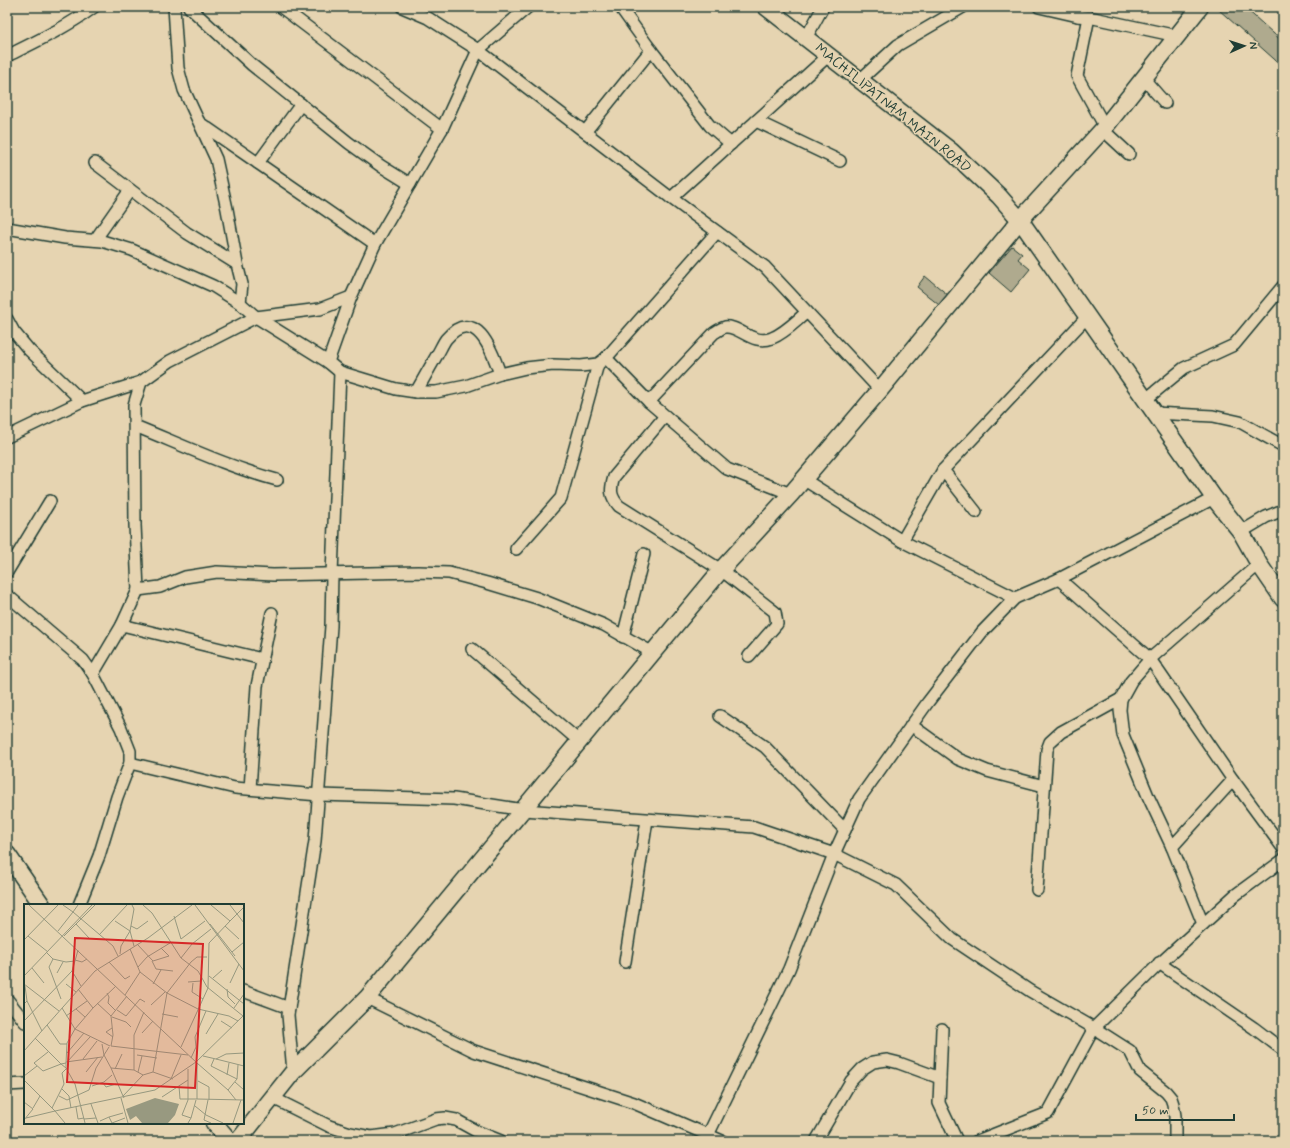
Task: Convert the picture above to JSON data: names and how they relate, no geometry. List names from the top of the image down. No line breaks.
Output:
{"streets":{"street":["MACHILIPATNAM MAIN ROAD"]},"scale_bar":"50 m","north":"right"}
